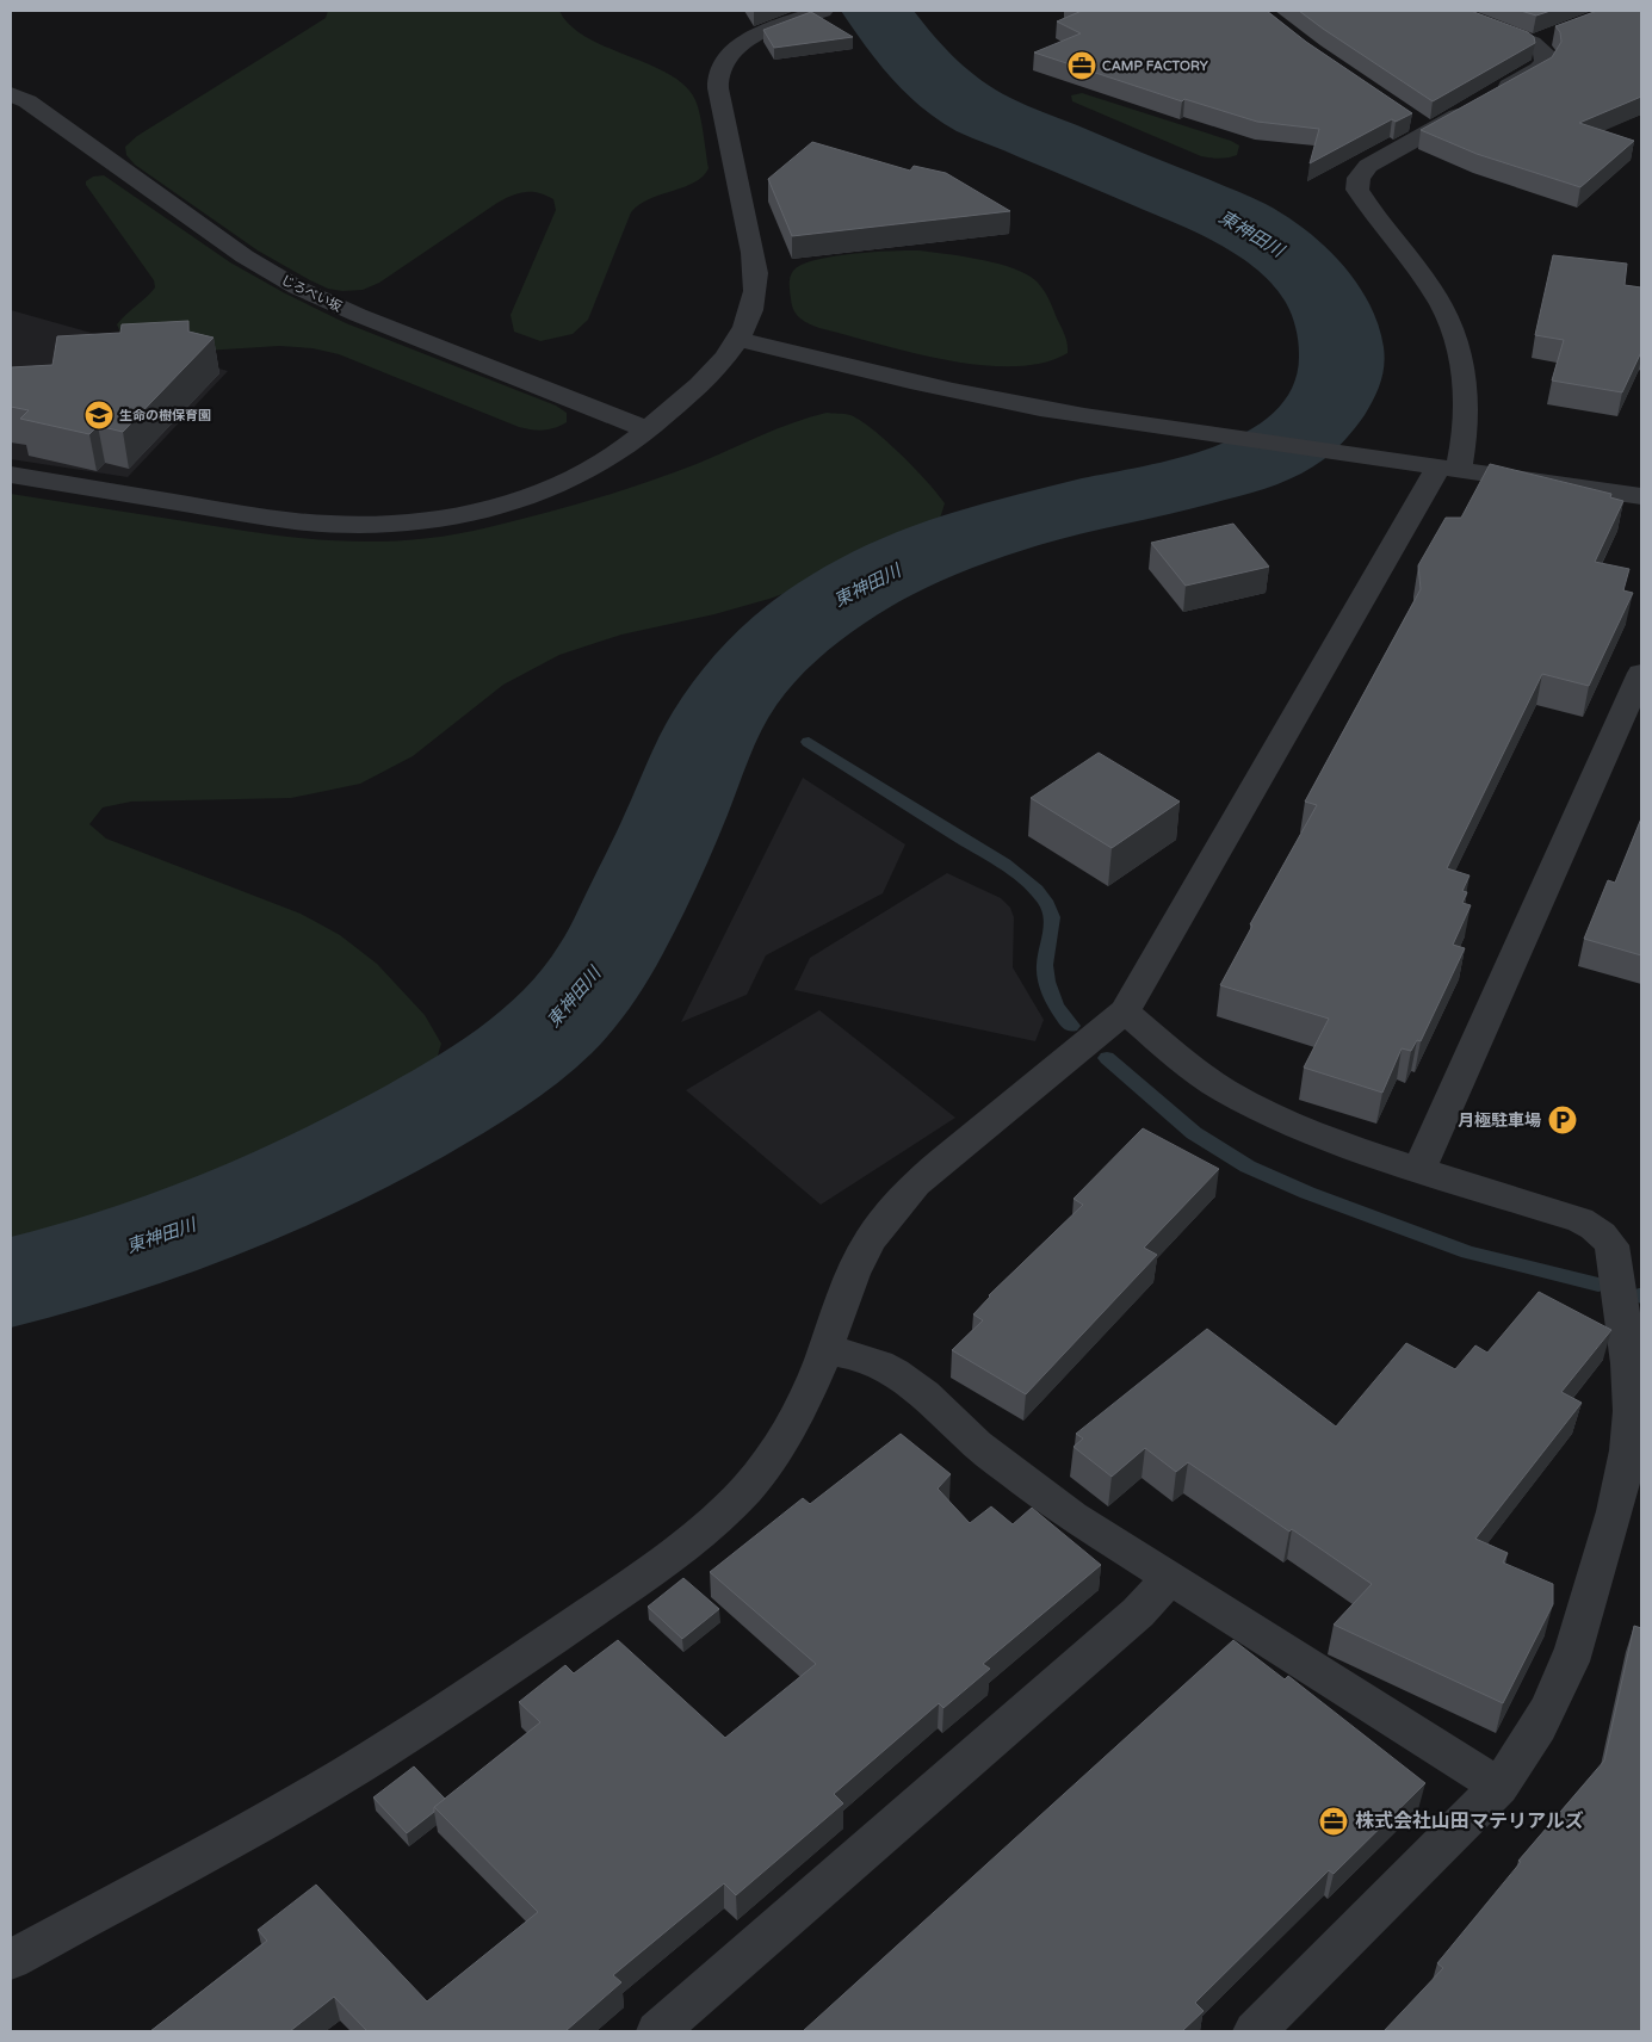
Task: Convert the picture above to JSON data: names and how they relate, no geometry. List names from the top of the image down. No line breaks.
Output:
{"streets":{"street":["じろべい坂"]},"water":["東神田川"],"places":{"office":["CAMP FACTORY","株式会社山田マテリアルズ"],"school or university":["生命の樹保育園"],"parking":["月極駐車場"]}}
